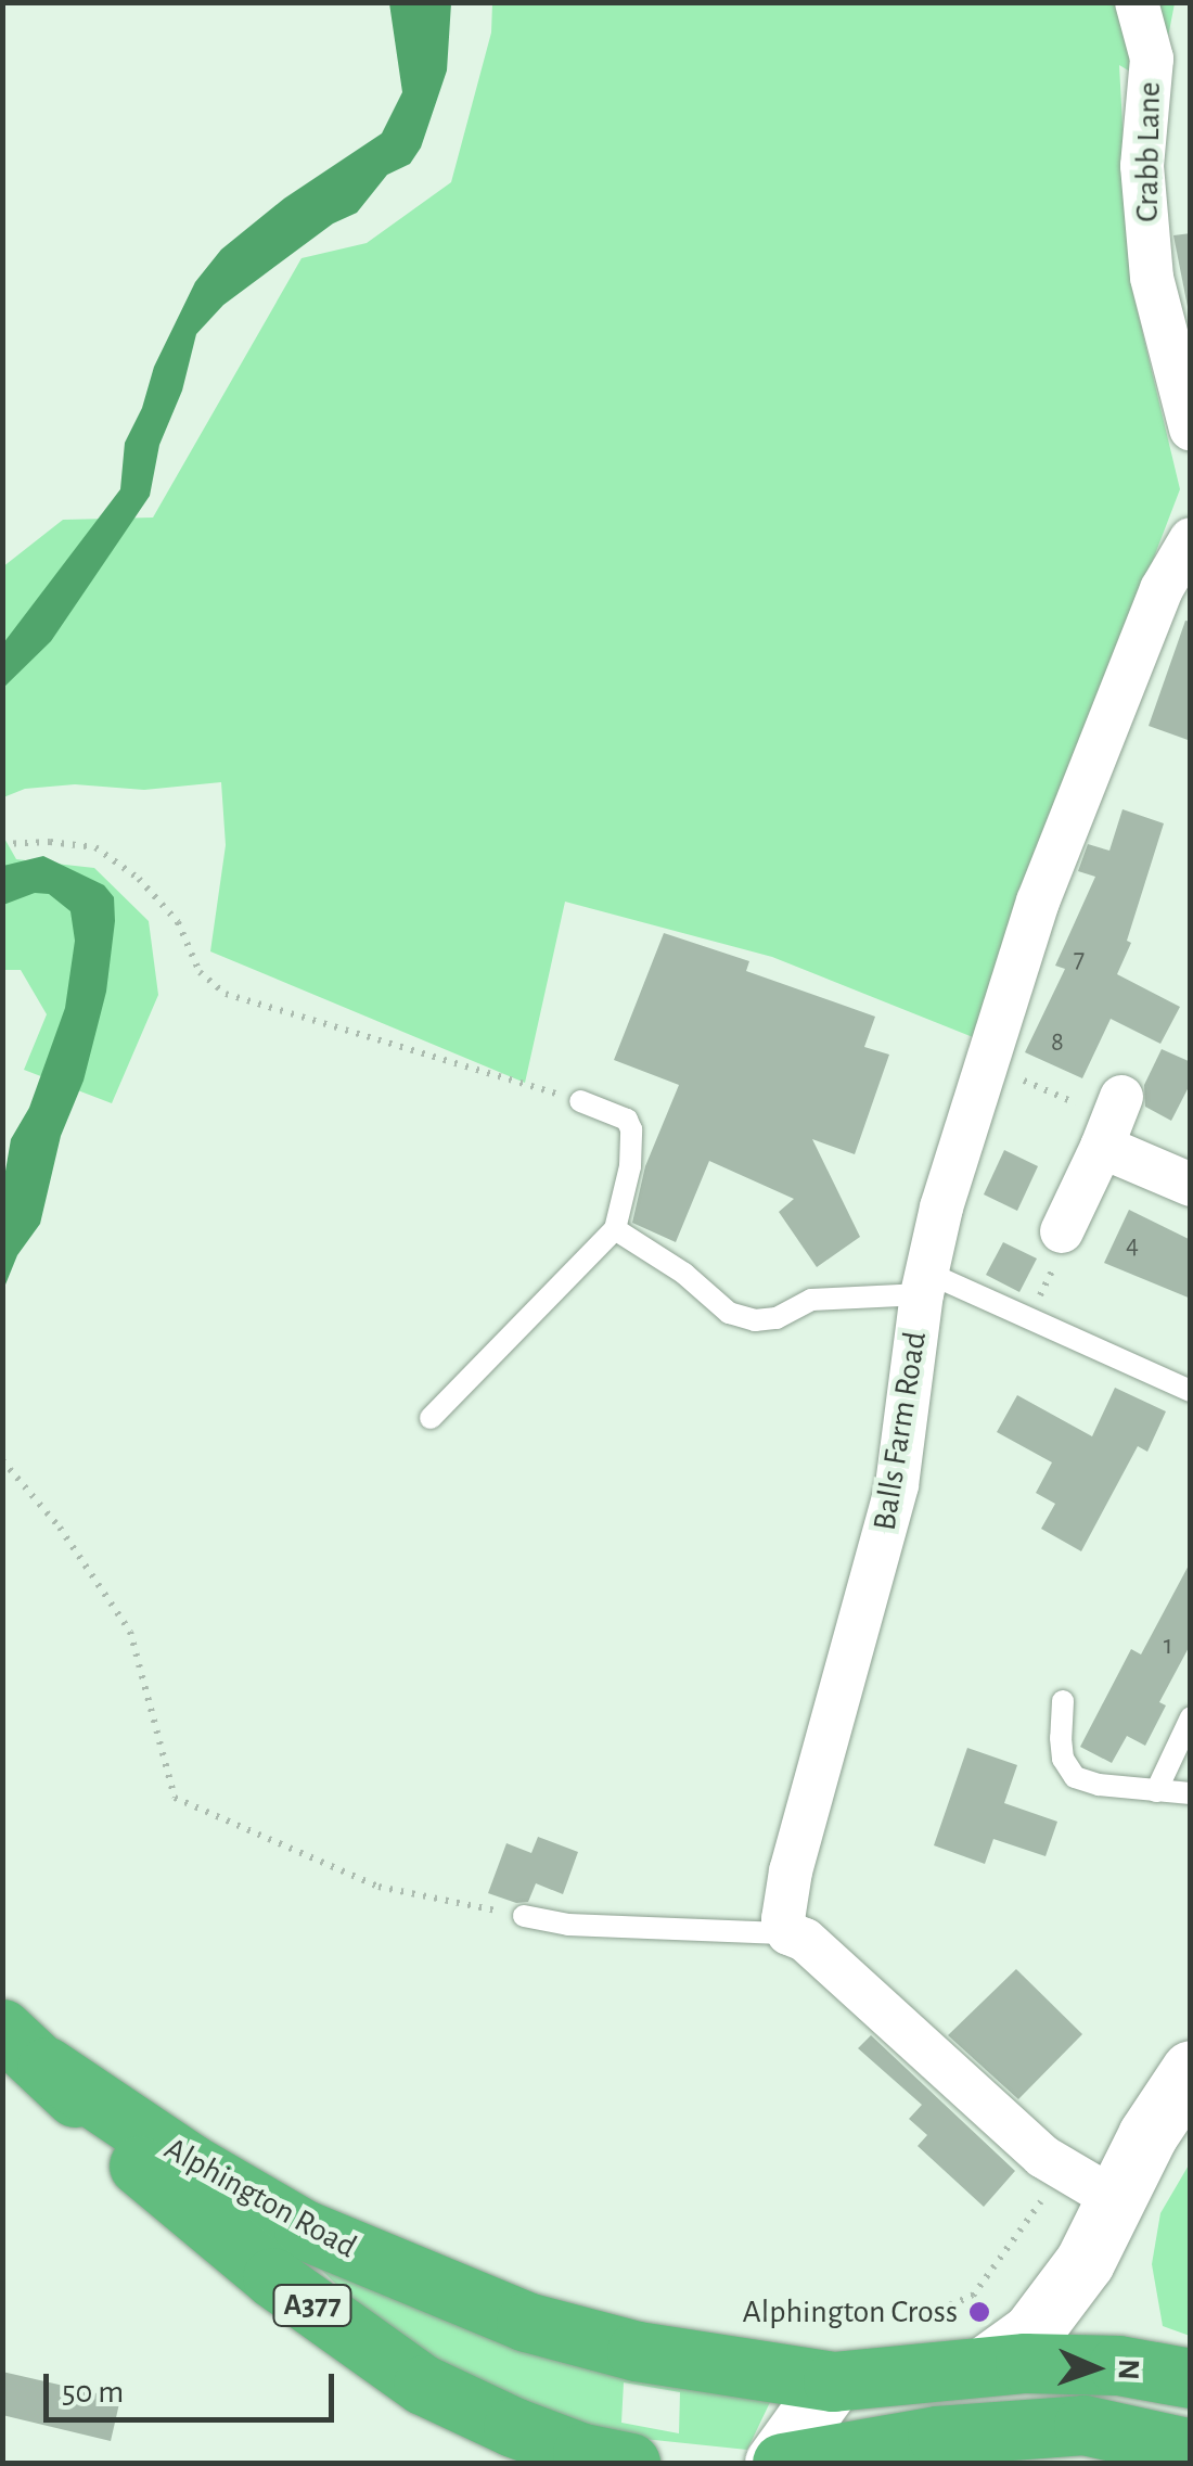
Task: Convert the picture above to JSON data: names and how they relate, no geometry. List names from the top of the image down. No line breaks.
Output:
{"streets":{"highway":["Alphington Road","A377"],"street":["Crabb Lane","Balls Farm Road"]},"crossings":[["Alphington Road","A377"]],"places":["Alphington Cross"],"house_numbers":["7","8","4","1"],"scale_bar":"50 m","north":"right"}
